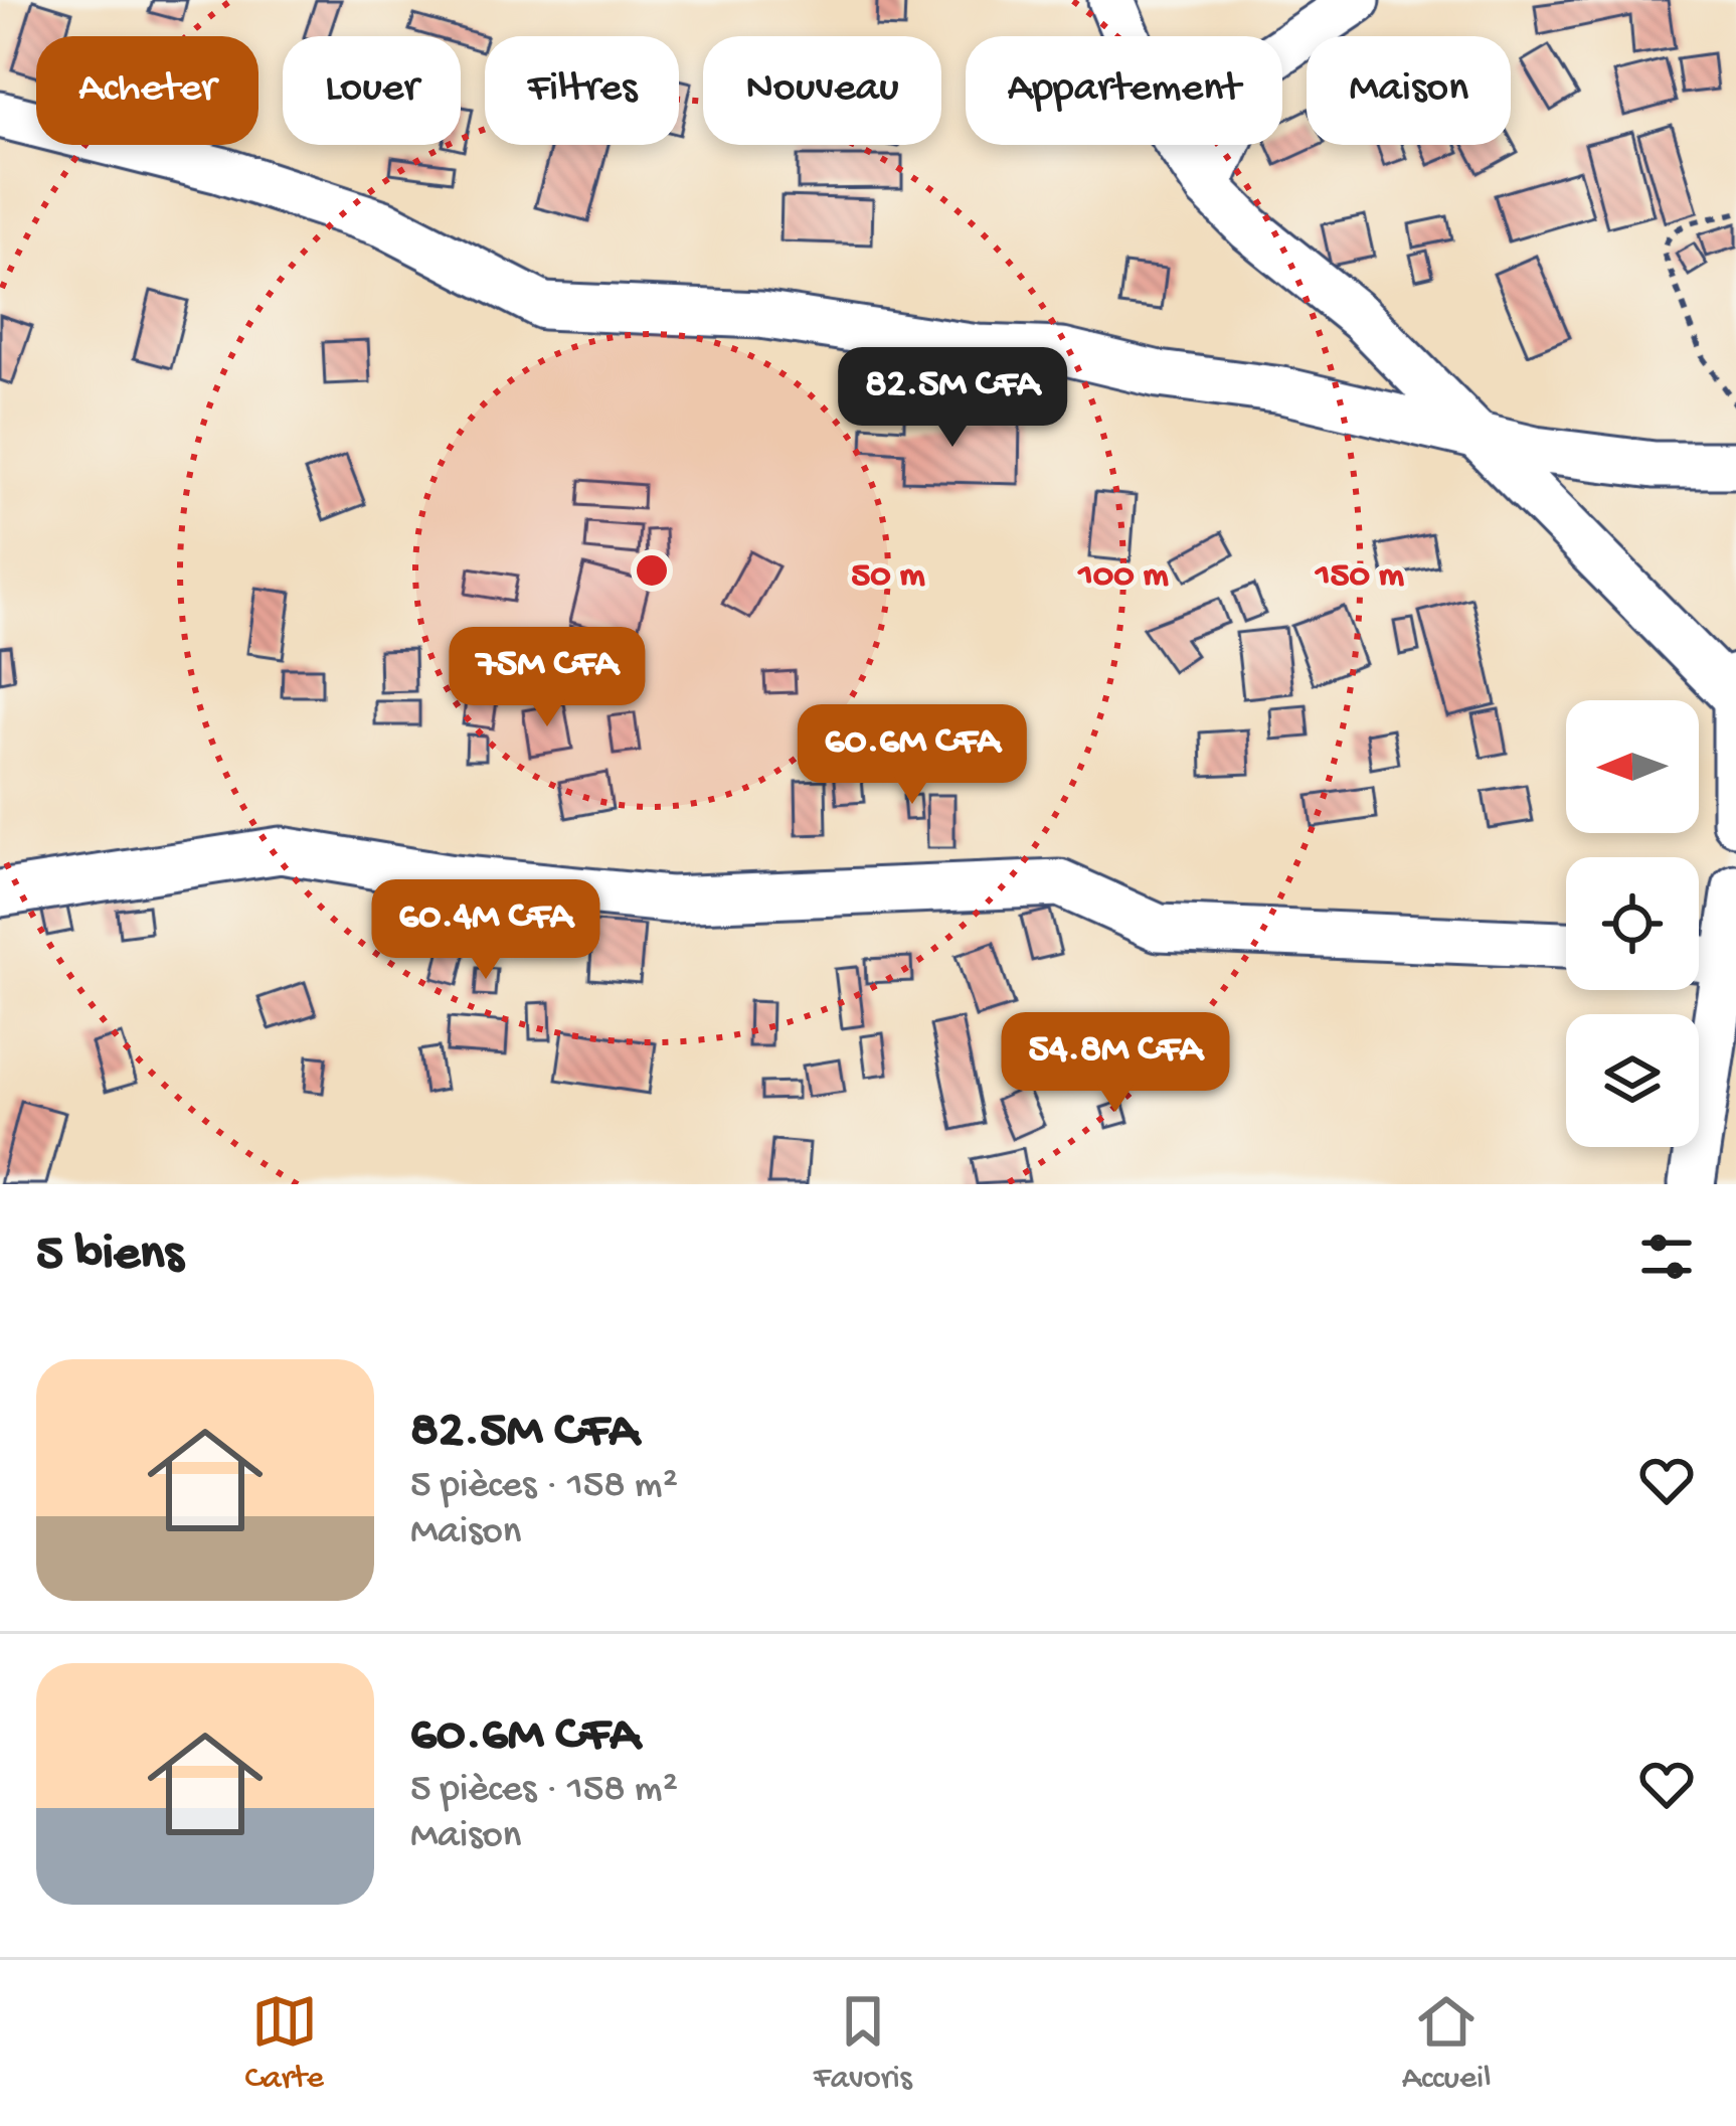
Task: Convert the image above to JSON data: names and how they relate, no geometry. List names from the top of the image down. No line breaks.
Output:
{"north":"left","page":{"chip":["Acheter","Louer","Filtres","Nouveau","Appartement","Maison"],"price":["82.5M CFA","75M CFA","60.6M CFA","60.4M CFA","54.8M CFA"],"heading":"5 biens","list":[{"name":"82.5M CFA","note":"5 pièces · 158 m² · Maison"},{"name":"60.6M CFA","note":"5 pièces · 158 m² · Maison"}],"tabs":["Carte","Favoris","Accueil"]},"rings":["50 m","100 m","150 m"]}
